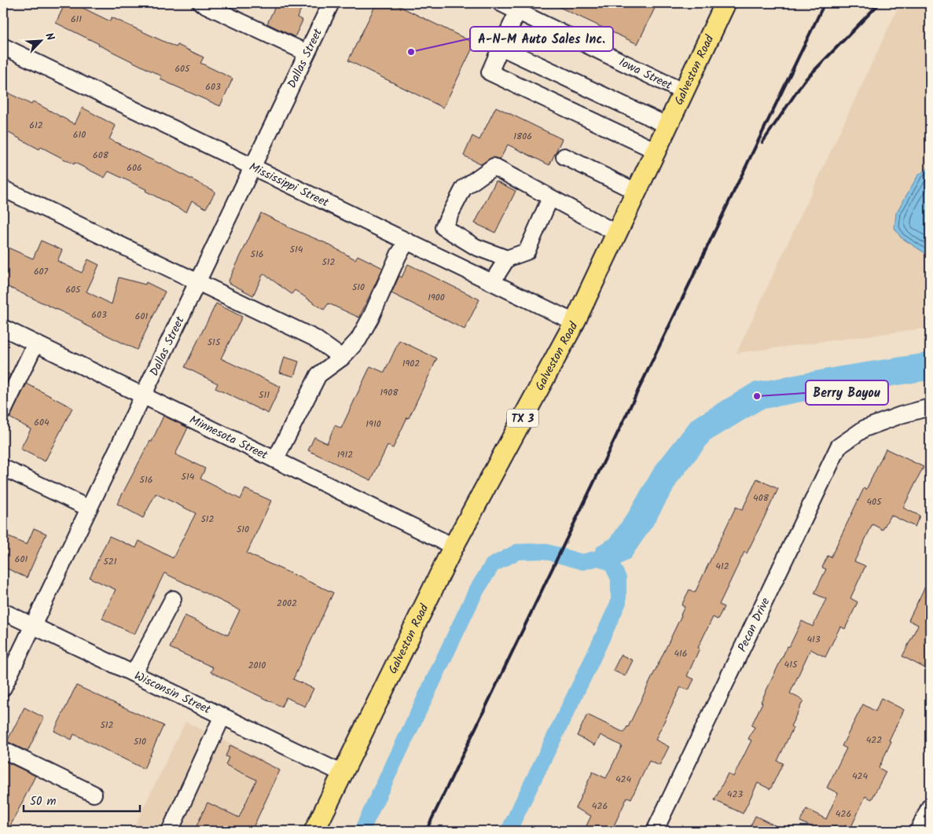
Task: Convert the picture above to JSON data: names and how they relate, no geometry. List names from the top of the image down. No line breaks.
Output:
{"streets":{"main road":["Galveston Road","TX 3"],"street":["Dallas Street","Iowa Street","Mississippi Street","Minnesota Street","Pecan Drive","Wisconsin Street"]},"crossings":[["Dallas Street","Mississippi Street"],["Dallas Street","Minnesota Street"],["Dallas Street","Wisconsin Street"],["Galveston Road","Iowa Street"],["Galveston Road","Mississippi Street"],["Galveston Road","Minnesota Street"],["Galveston Road","Wisconsin Street"]],"places":["A-N-M Auto Sales Inc.","Berry Bayou"],"house_numbers":["611","605","603","612","610","1806","608","606","514","516","512","607","510","605","1900","603","601","515","1902","1908","511","604","1910","1912","514","516","408","405","512","510","601","521","412","2002","413","416","415","2010","512","422","510","424","424","423","426","426"],"scale_bar":"50 m","north":"top right"}
